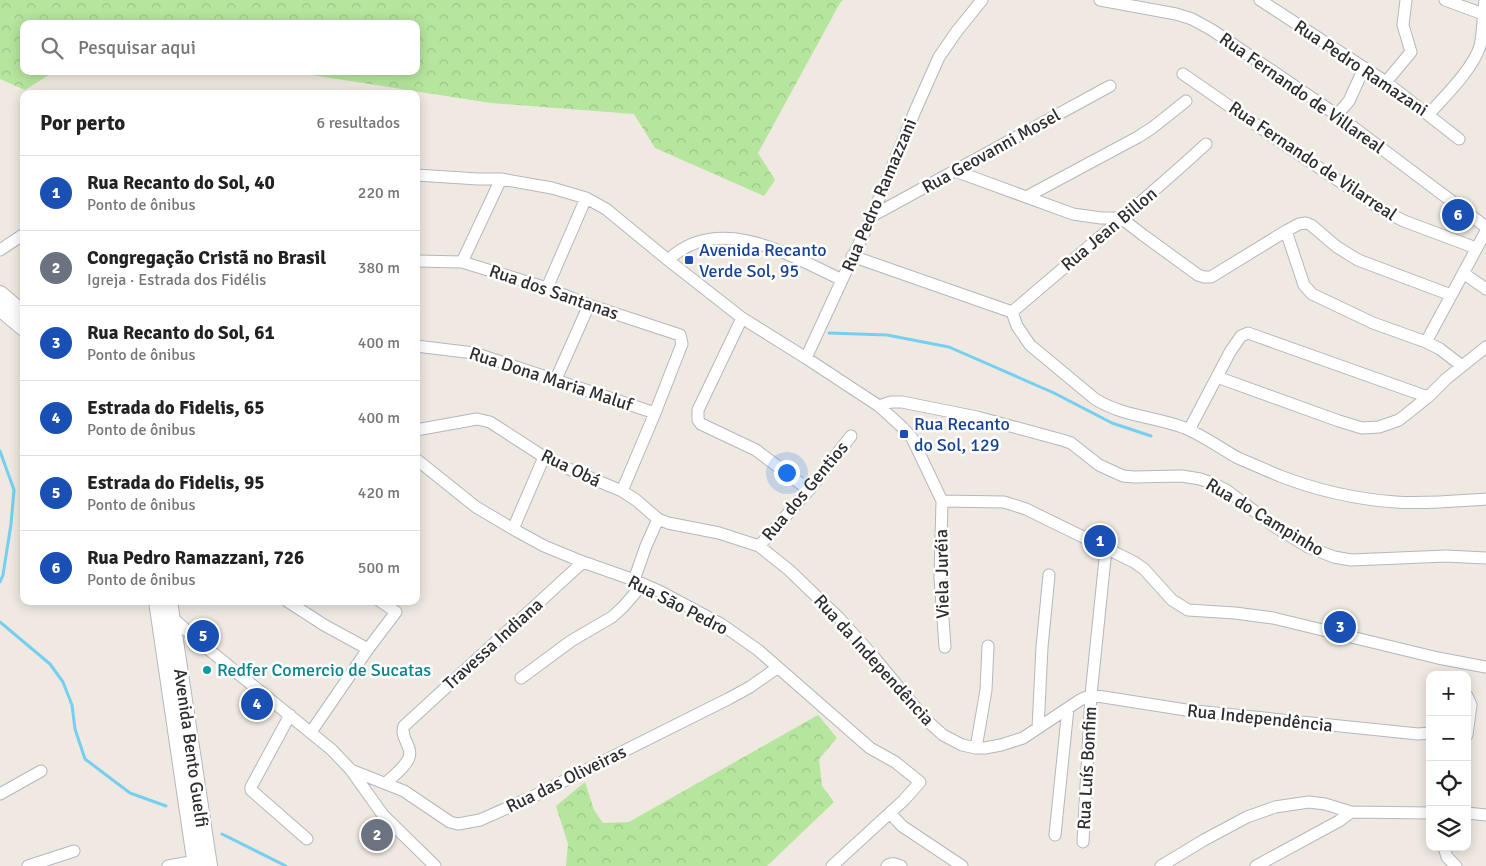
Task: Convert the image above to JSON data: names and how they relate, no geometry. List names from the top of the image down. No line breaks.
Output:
{"streets":{"main road":["Avenida Bento Guelfi"],"street":["Rua Pedro Ramazani","Rua Fernando de Villareal","Rua Geovanni Mosel","Rua Fernando de Vilarreal","Rua Pedro Ramazzani","Rua Jean Billon","Rua dos Santanas","Rua Dona Maria Maluf","Rua Obá","Rua dos Gentios","Rua do Campinho","Viela Juréia","Rua São Pedro","Travessa Indiana","Rua da Independência","Rua Independência","Rua Luís Bonfim","Rua das Oliveiras"]},"crossings":[["Rua Geovanni Mosel","Rua Pedro Ramazzani"],["Rua dos Santanas","Rua Dona Maria Maluf"],["Rua Obá","Rua da Independência"],["Rua dos Gentios","Rua da Independência"],["Rua São Pedro","Travessa Indiana"],["Rua São Pedro","Rua das Oliveiras"],["Travessa Indiana","Rua das Oliveiras"],["Rua da Independência","Rua Independência"],["Rua da Independência","Rua Luís Bonfim"],["Rua Independência","Rua Luís Bonfim"]],"places":{"transit":["Avenida Recanto Verde Sol, 95","Rua Recanto do Sol, 129"],"other":["Redfer Comercio de Sucatas"]},"page":{"search":"Pesquisar aqui","heading":["Por perto","6 resultados"],"list":[{"mark":"1","name":"Rua Recanto do Sol, 40","note":"Ponto de ônibus","value":"220 m"},{"mark":"2","name":"Congregação Cristã no Brasil","note":"Igreja · Estrada dos Fidélis","value":"380 m"},{"mark":"3","name":"Rua Recanto do Sol, 61","note":"Ponto de ônibus","value":"400 m"},{"mark":"4","name":"Estrada do Fidelis, 65","note":"Ponto de ônibus","value":"400 m"},{"mark":"5","name":"Estrada do Fidelis, 95","note":"Ponto de ônibus","value":"420 m"},{"mark":"6","name":"Rua Pedro Ramazzani, 726","note":"Ponto de ônibus","value":"500 m"}],"pins":["6","1","3","5","4","2"],"map_buttons":["+","−"]}}
